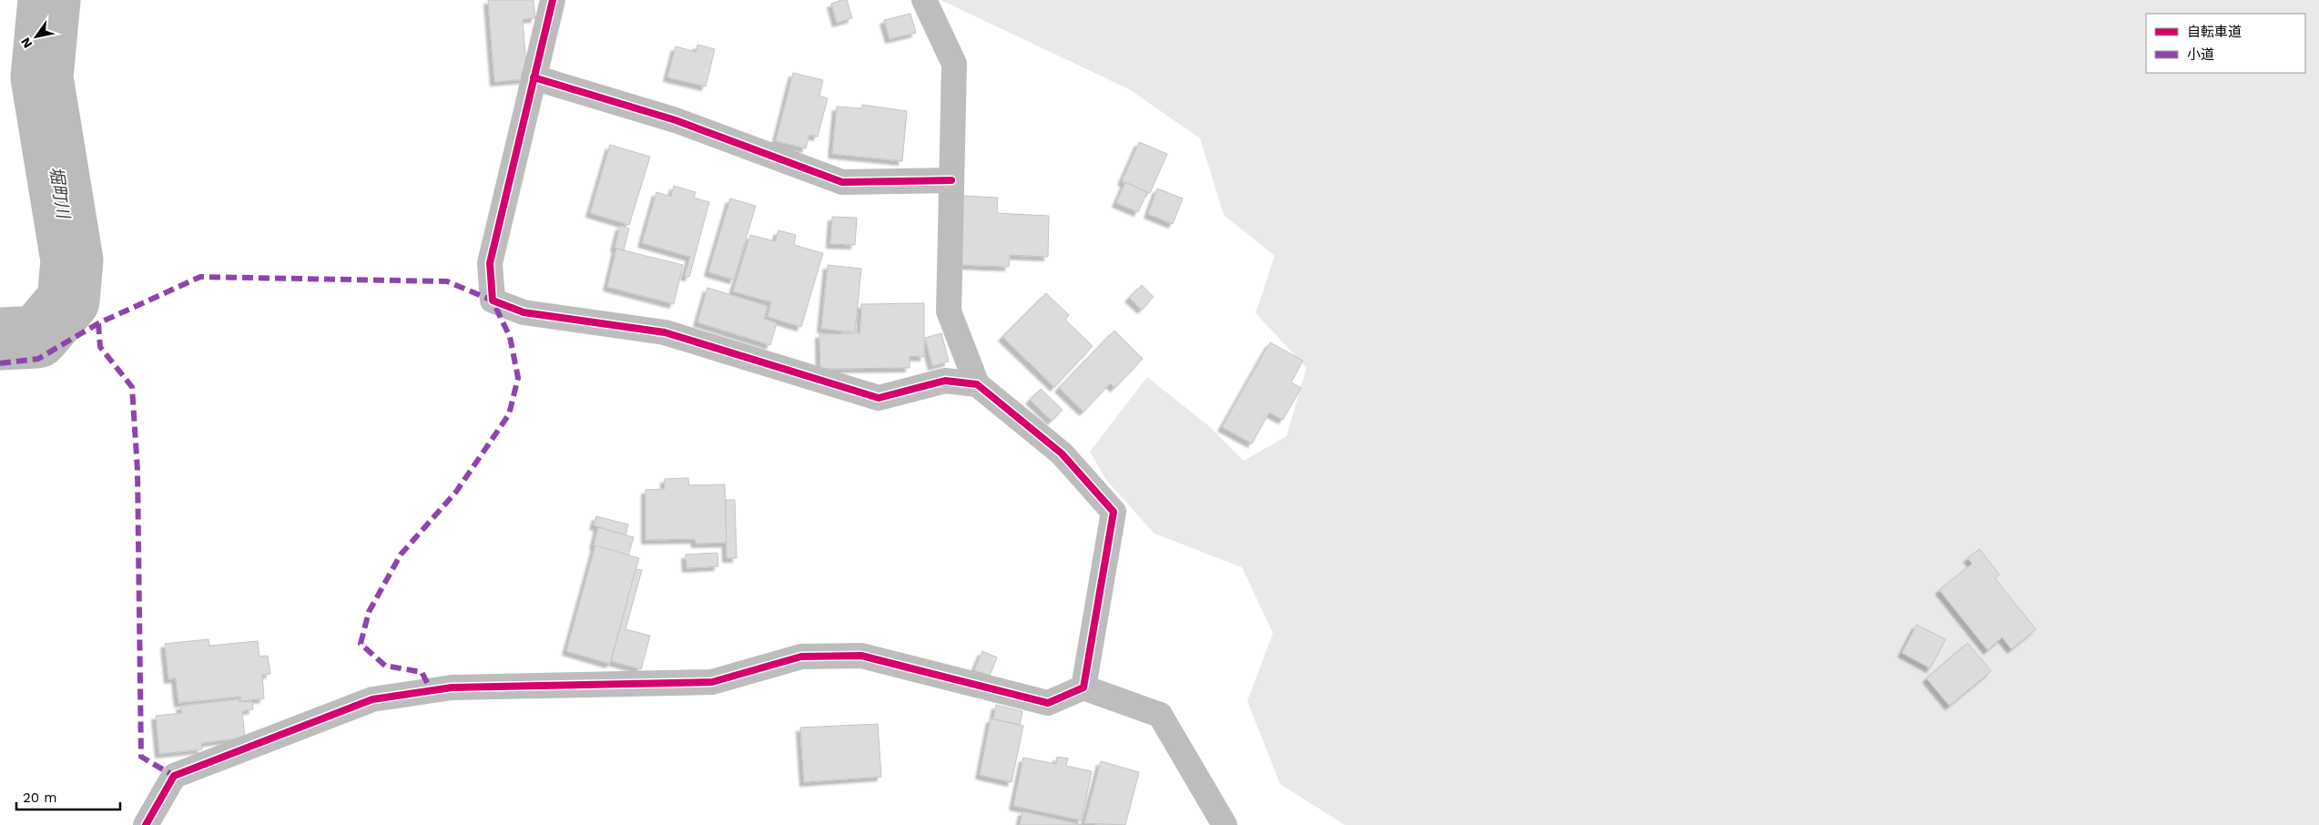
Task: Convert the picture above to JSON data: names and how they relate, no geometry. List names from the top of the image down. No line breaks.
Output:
{"water":["堀町川"],"legend":["自転車道","小道"],"scale_bar":"20 m","north":"bottom left"}
